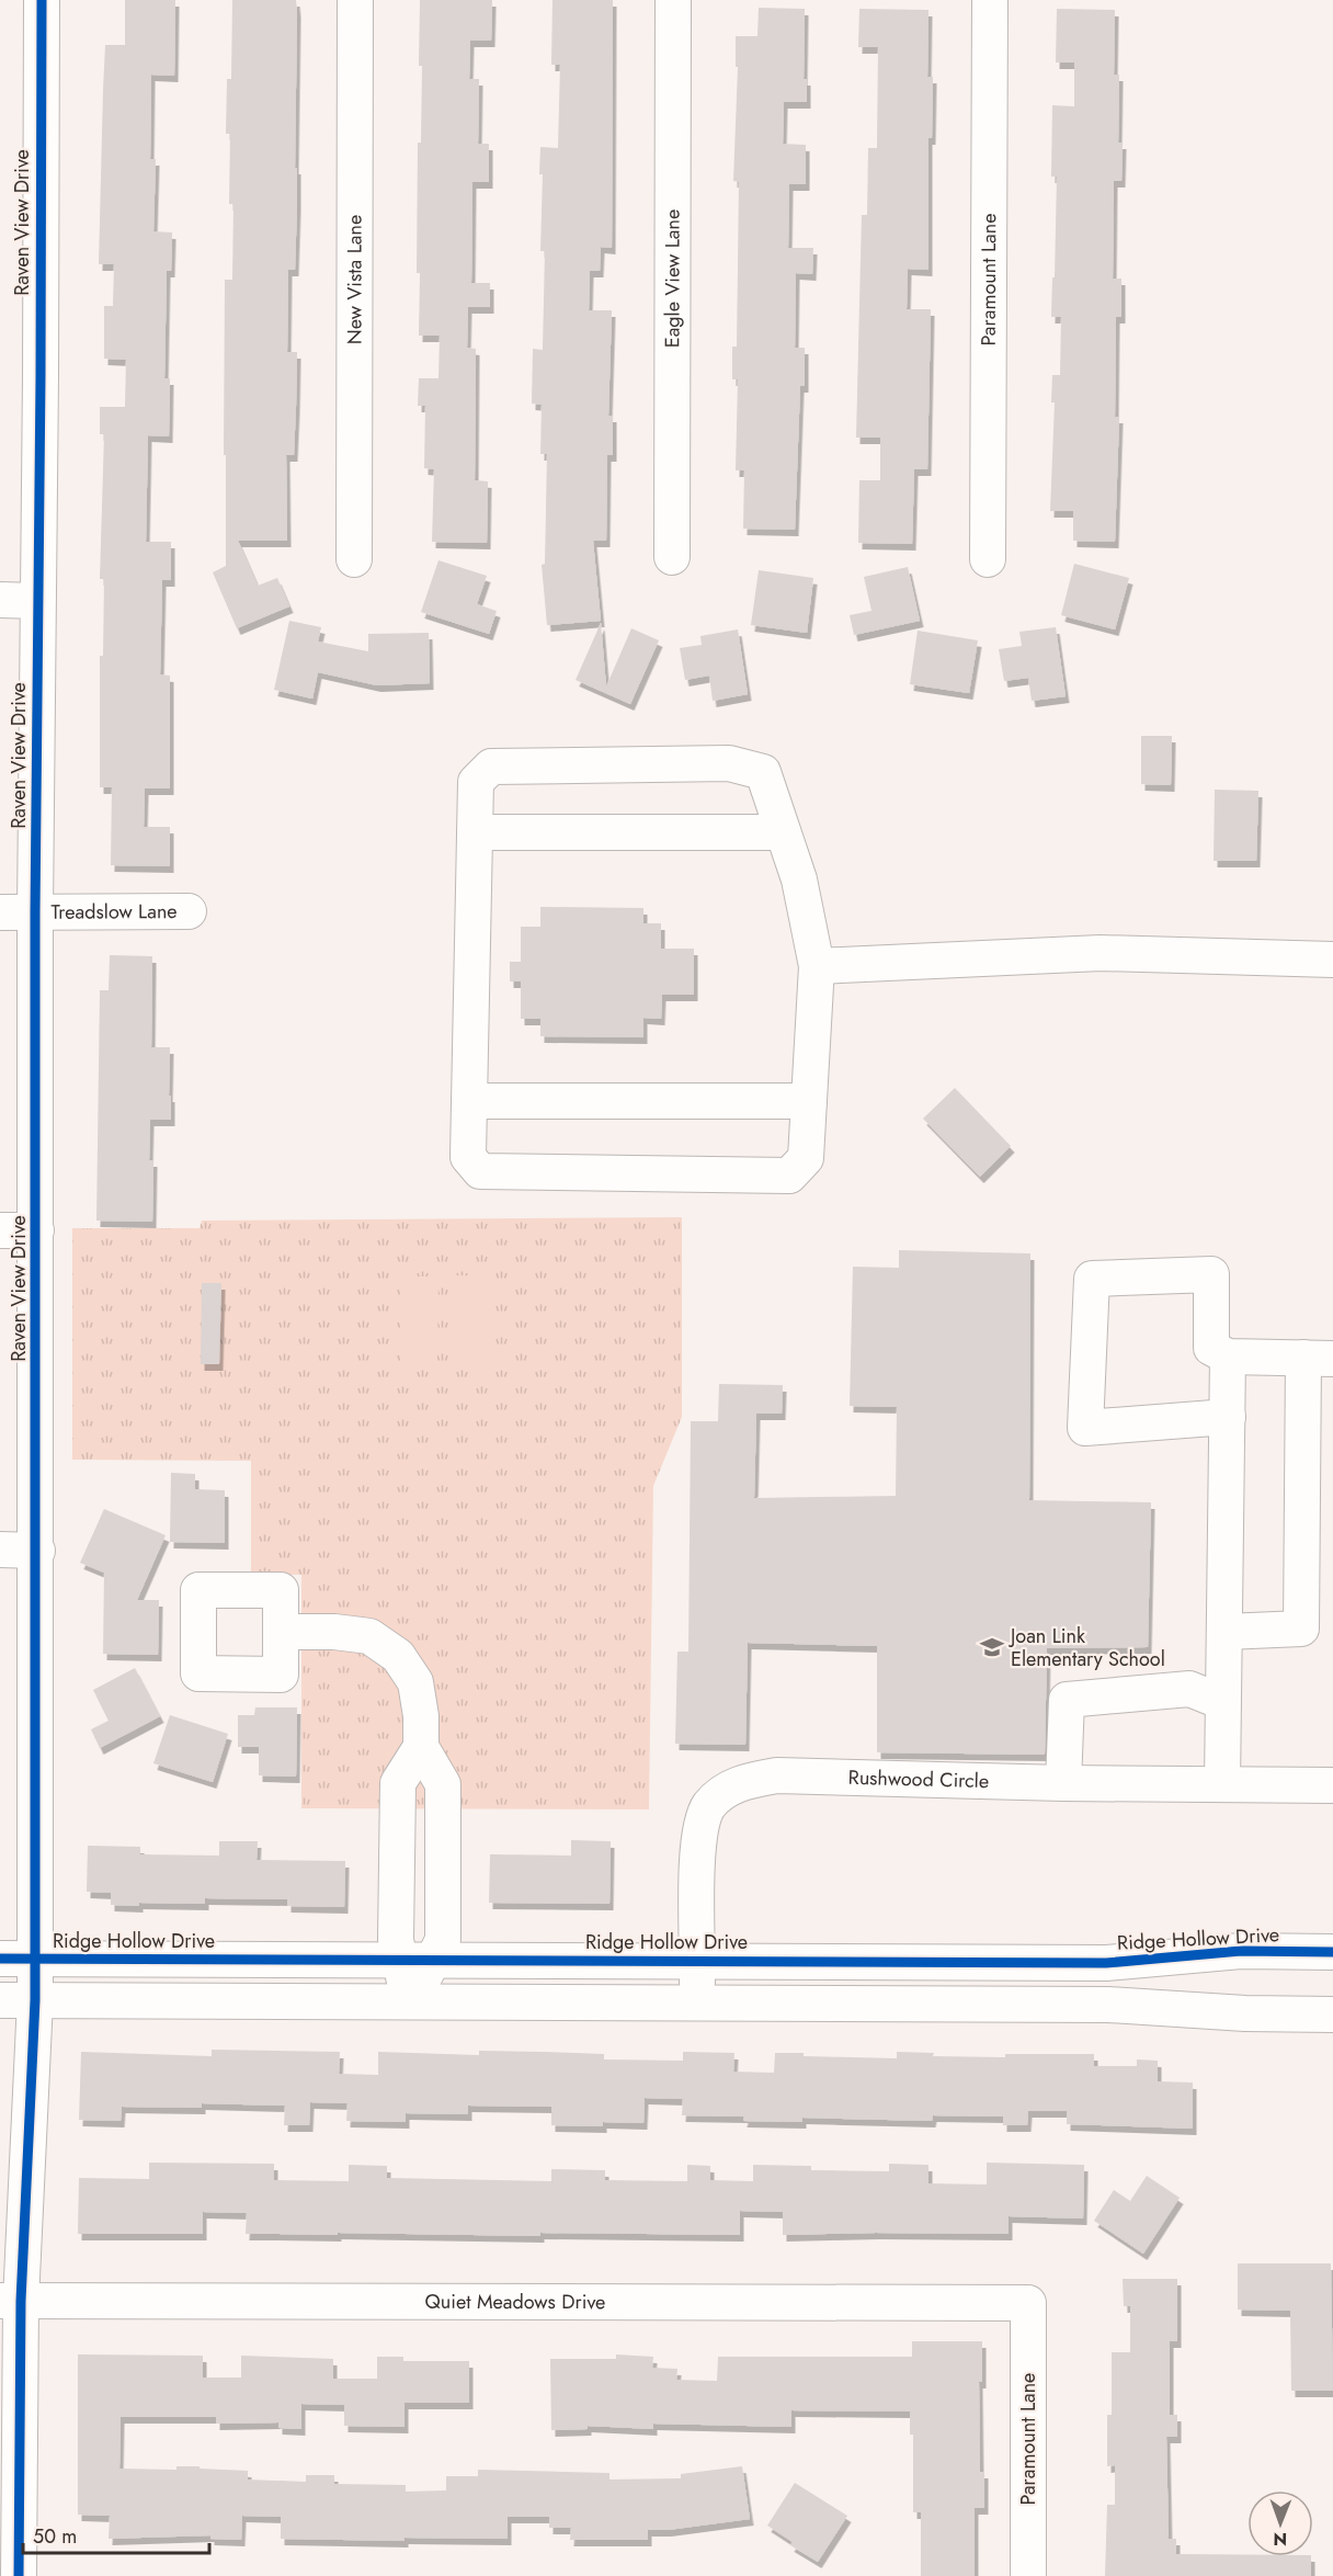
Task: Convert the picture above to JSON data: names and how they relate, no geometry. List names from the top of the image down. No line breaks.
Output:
{"streets":{"street":["Raven View Drive","Eagle View Lane","New Vista Lane","Paramount Lane","Treadslow Lane","Rushwood Circle","Ridge Hollow Drive","Quiet Meadows Drive"]},"crossings":[["Raven View Drive","Treadslow Lane"],["Raven View Drive","Ridge Hollow Drive"],["Raven View Drive","Quiet Meadows Drive"],["Paramount Lane","Quiet Meadows Drive"],["Rushwood Circle","Ridge Hollow Drive"]],"places":{"school or university":["Joan Link Elementary School"]},"scale_bar":"50 m","north":"bottom"}
